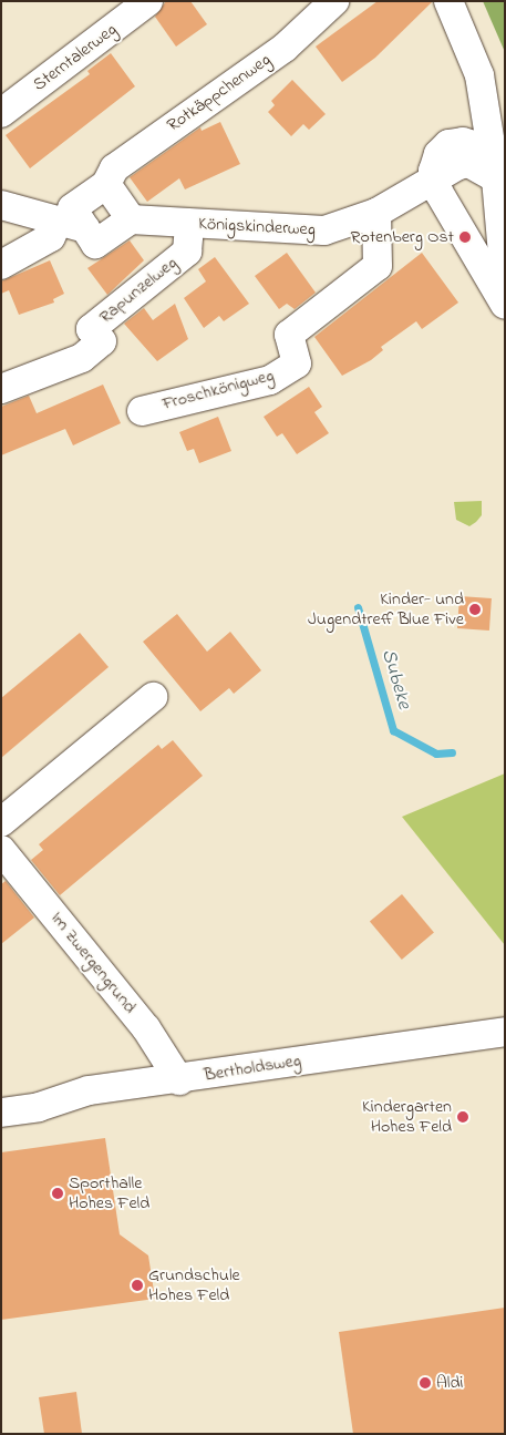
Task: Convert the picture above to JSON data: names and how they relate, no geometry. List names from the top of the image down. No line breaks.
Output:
{"streets":{"street":["Sterntalerweg","Rotkäppchenweg","Königskinderweg","Rapunzelweg","Froschkönigweg","Im Zwergengrund","Bertholdsweg"]},"crossings":[["Königskinderweg","Rapunzelweg"],["Königskinderweg","Froschkönigweg"],["Im Zwergengrund","Bertholdsweg"]],"water":["Subeke"],"places":["Rotenberg Ost","Kinder- und Jugendtreff Blue Five","Kindergarten Hohes Feld","Sporthalle Hohes Feld","Grundschule Hohes Feld","Aldi"]}
